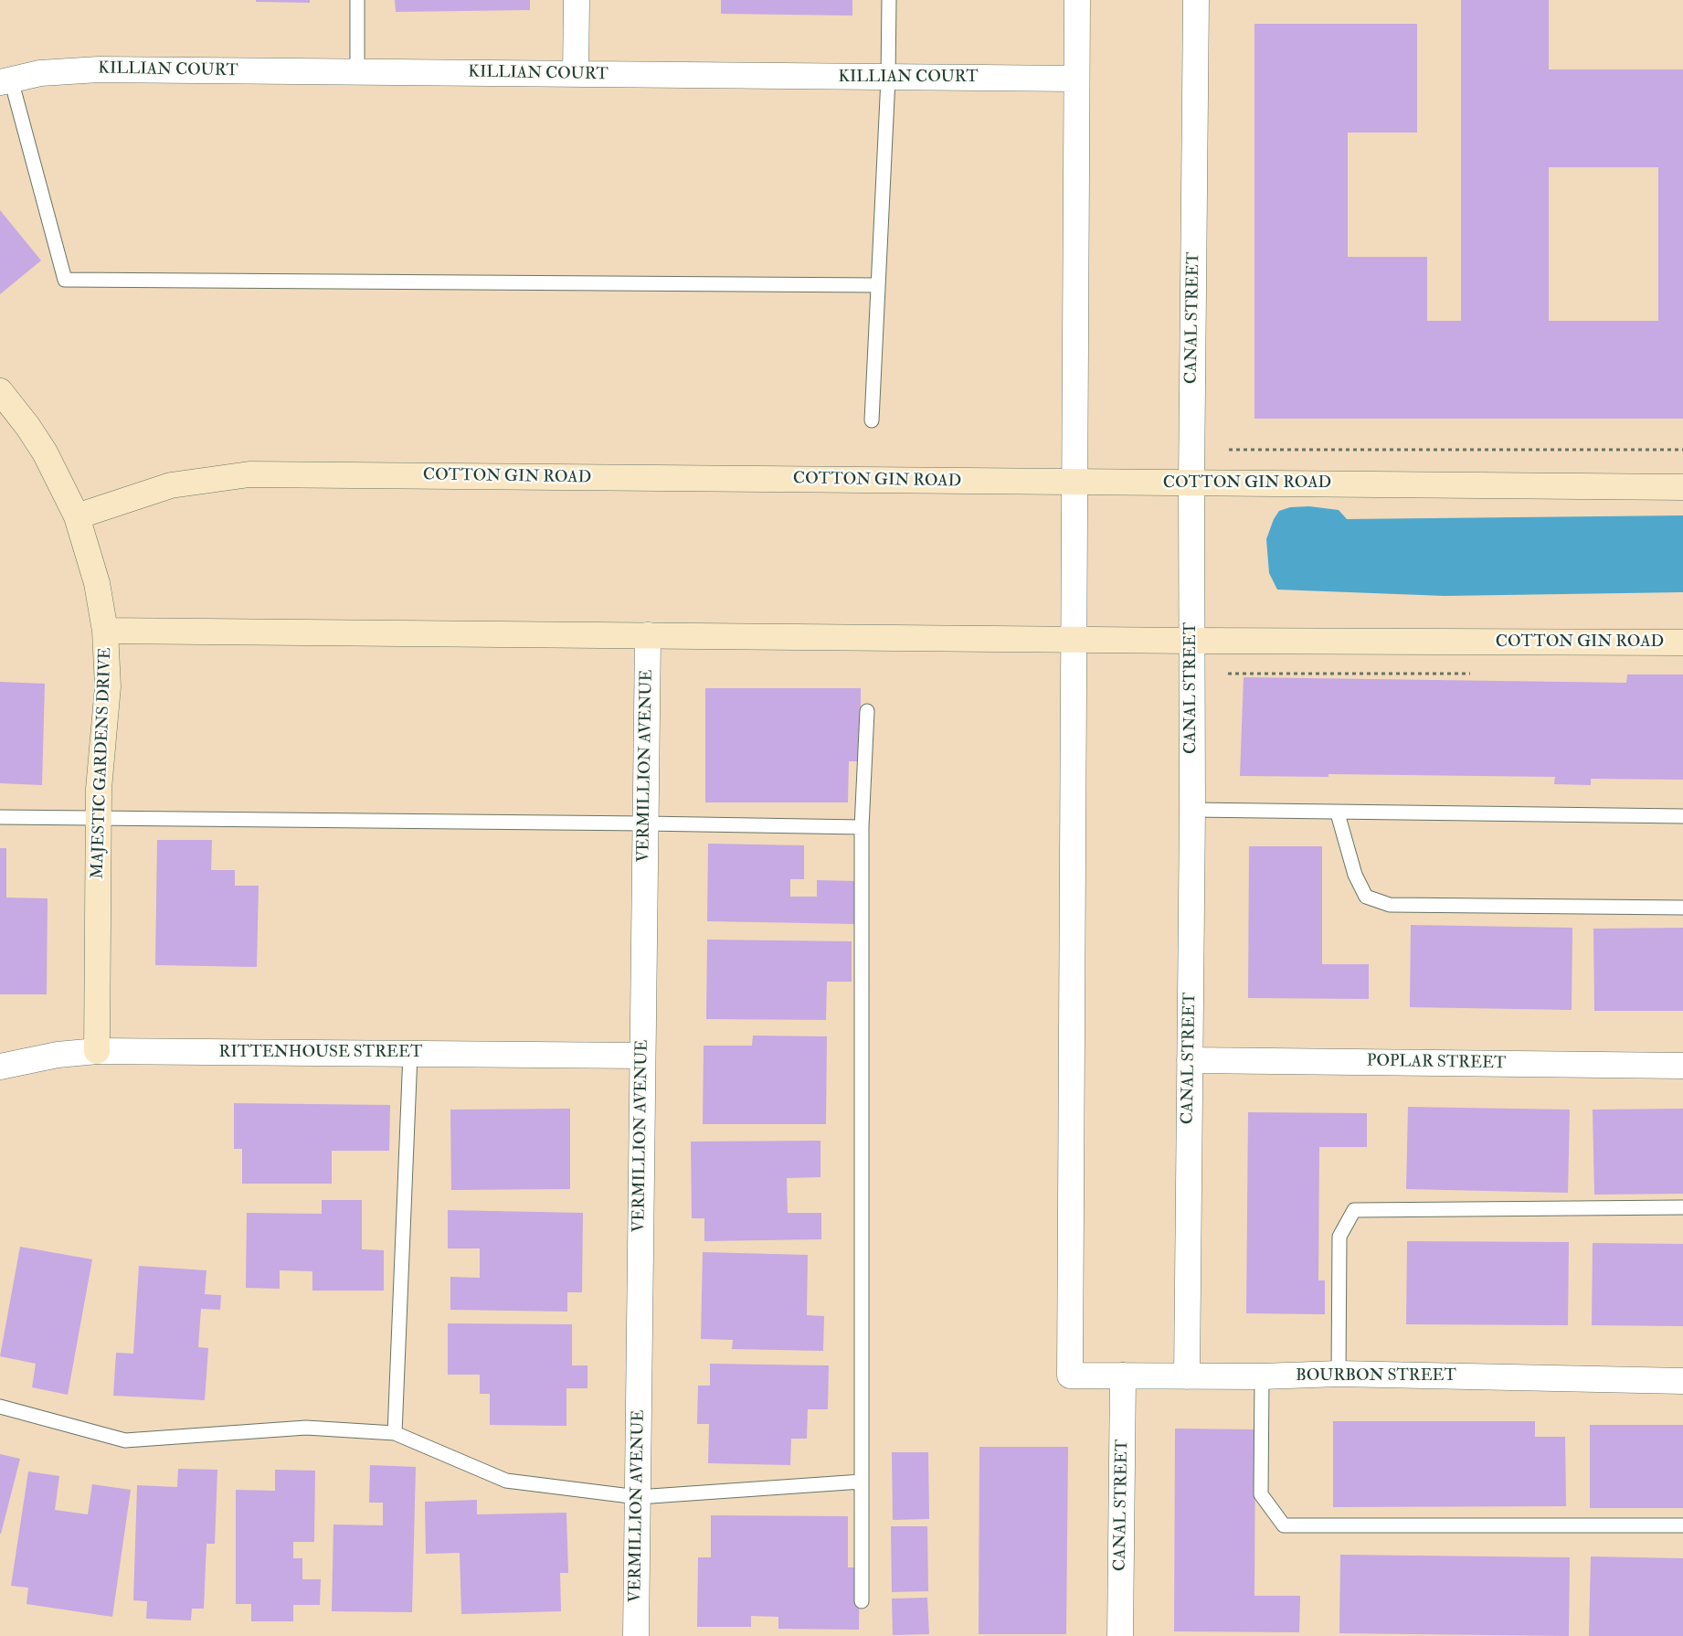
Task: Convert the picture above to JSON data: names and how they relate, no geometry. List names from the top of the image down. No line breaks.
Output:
{"streets":{"street":["KILLIAN COURT","CANAL STREET","COTTON GIN ROAD","MAJESTIC GARDENS DRIVE","VERMILLION AVENUE","RITTENHOUSE STREET","POPLAR STREET","BOURBON STREET"]},"crossings":[["CANAL STREET","COTTON GIN ROAD"],["CANAL STREET","POPLAR STREET"],["CANAL STREET","BOURBON STREET"],["COTTON GIN ROAD","MAJESTIC GARDENS DRIVE"],["COTTON GIN ROAD","VERMILLION AVENUE"],["COTTON GIN ROAD","BOURBON STREET"],["MAJESTIC GARDENS DRIVE","RITTENHOUSE STREET"],["VERMILLION AVENUE","RITTENHOUSE STREET"]]}
